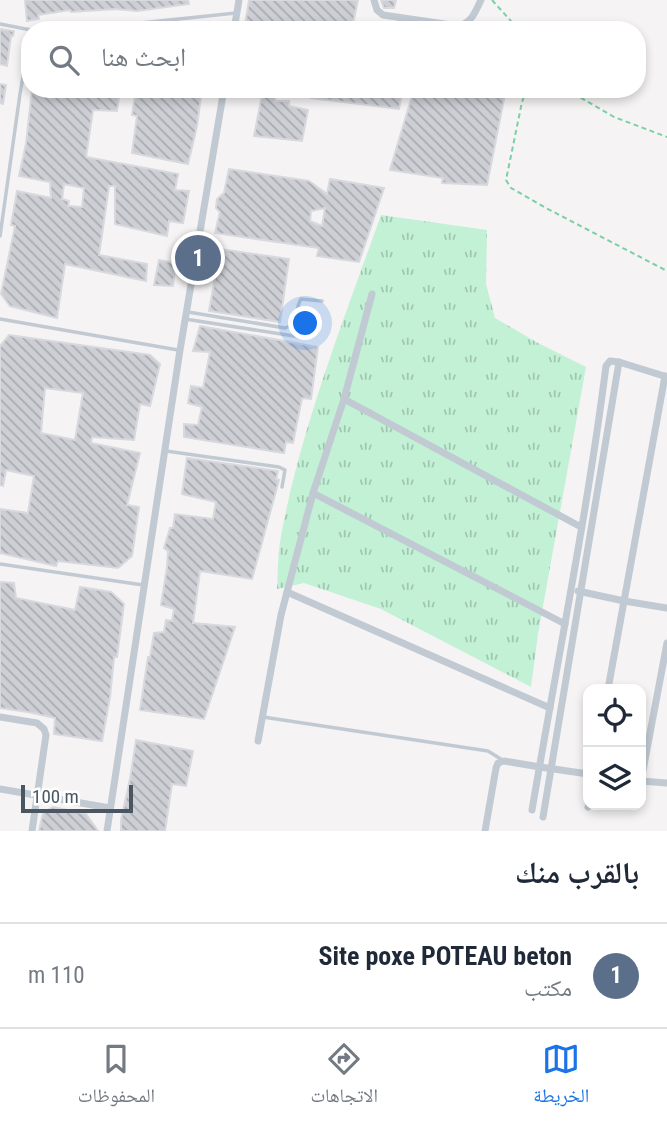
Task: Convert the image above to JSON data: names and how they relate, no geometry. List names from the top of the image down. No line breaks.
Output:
{"scale_bar":"100 m","page":{"search":"ابحث هنا","pins":"1","scale":"100 m","heading":"بالقرب منك","list":[{"mark":"1","name":"Site poxe POTEAU beton","note":"مكتب","value":"110 m"}],"nav":["الخريطة","الاتجاهات","المحفوظات"]}}
